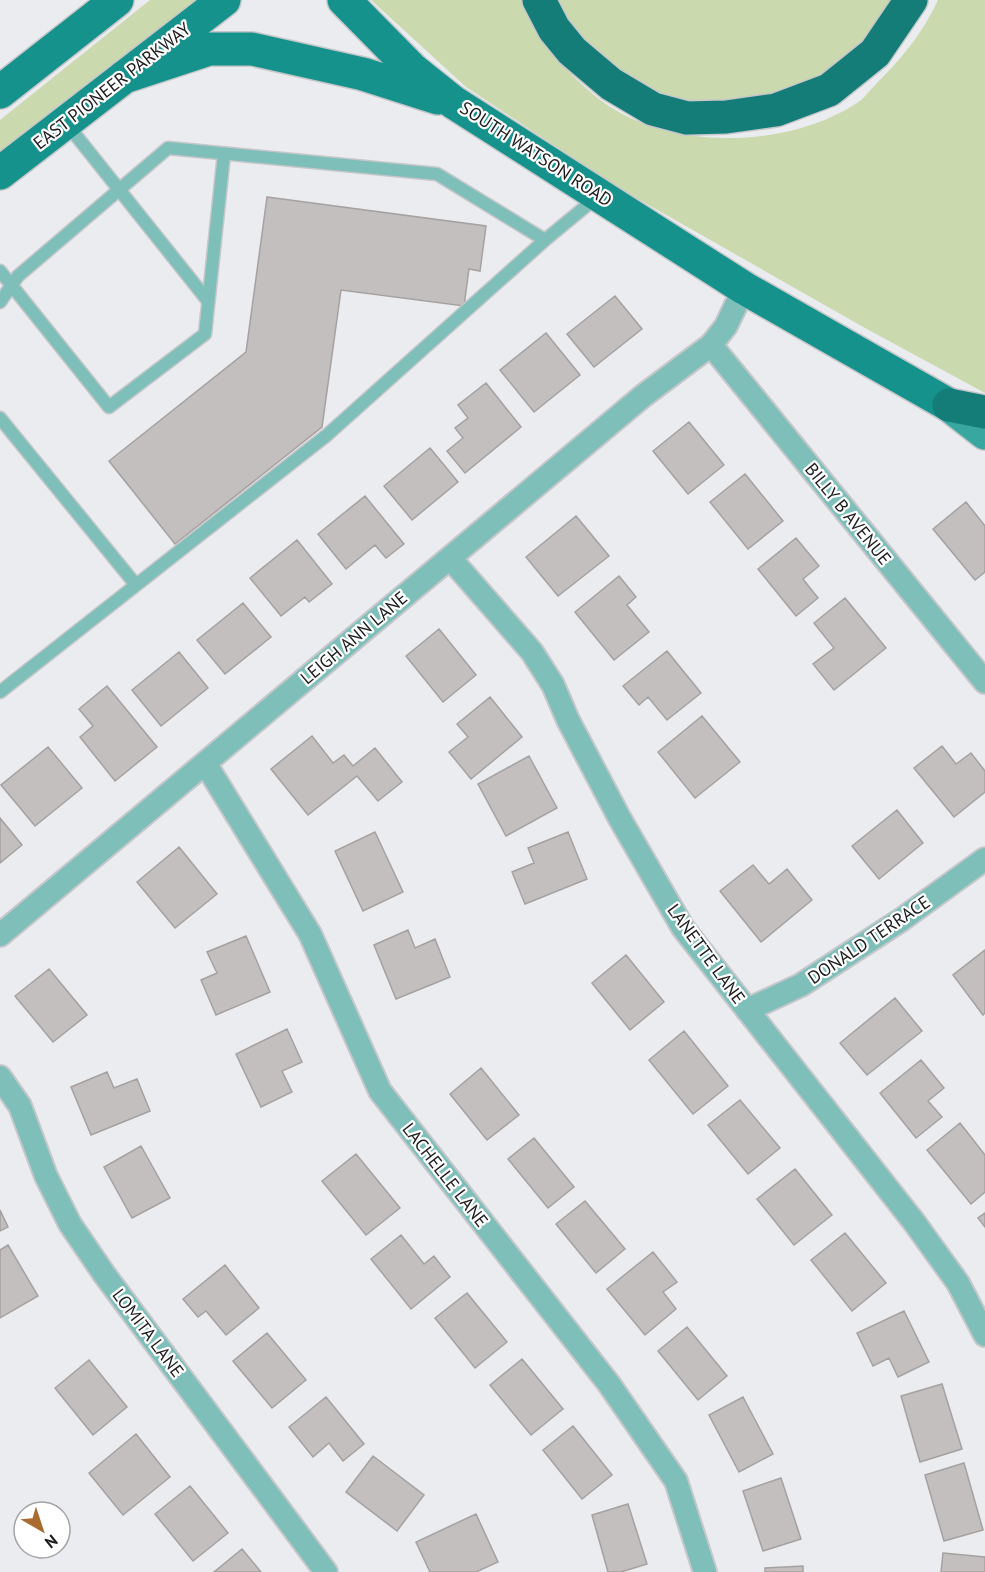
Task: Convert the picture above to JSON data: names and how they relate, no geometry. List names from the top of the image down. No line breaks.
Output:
{"streets":{"main road":["EAST PIONEER PARKWAY","SOUTH WATSON ROAD"],"street":["BILLY B AVENUE","LEIGH ANN LANE","DONALD TERRACE","LANETTE LANE","LACHELLE LANE","LOMITA LANE"]},"crossings":[["BILLY B AVENUE","LEIGH ANN LANE"],["LEIGH ANN LANE","LANETTE LANE"],["LEIGH ANN LANE","LACHELLE LANE"],["DONALD TERRACE","LANETTE LANE"]],"north":"bottom right"}
